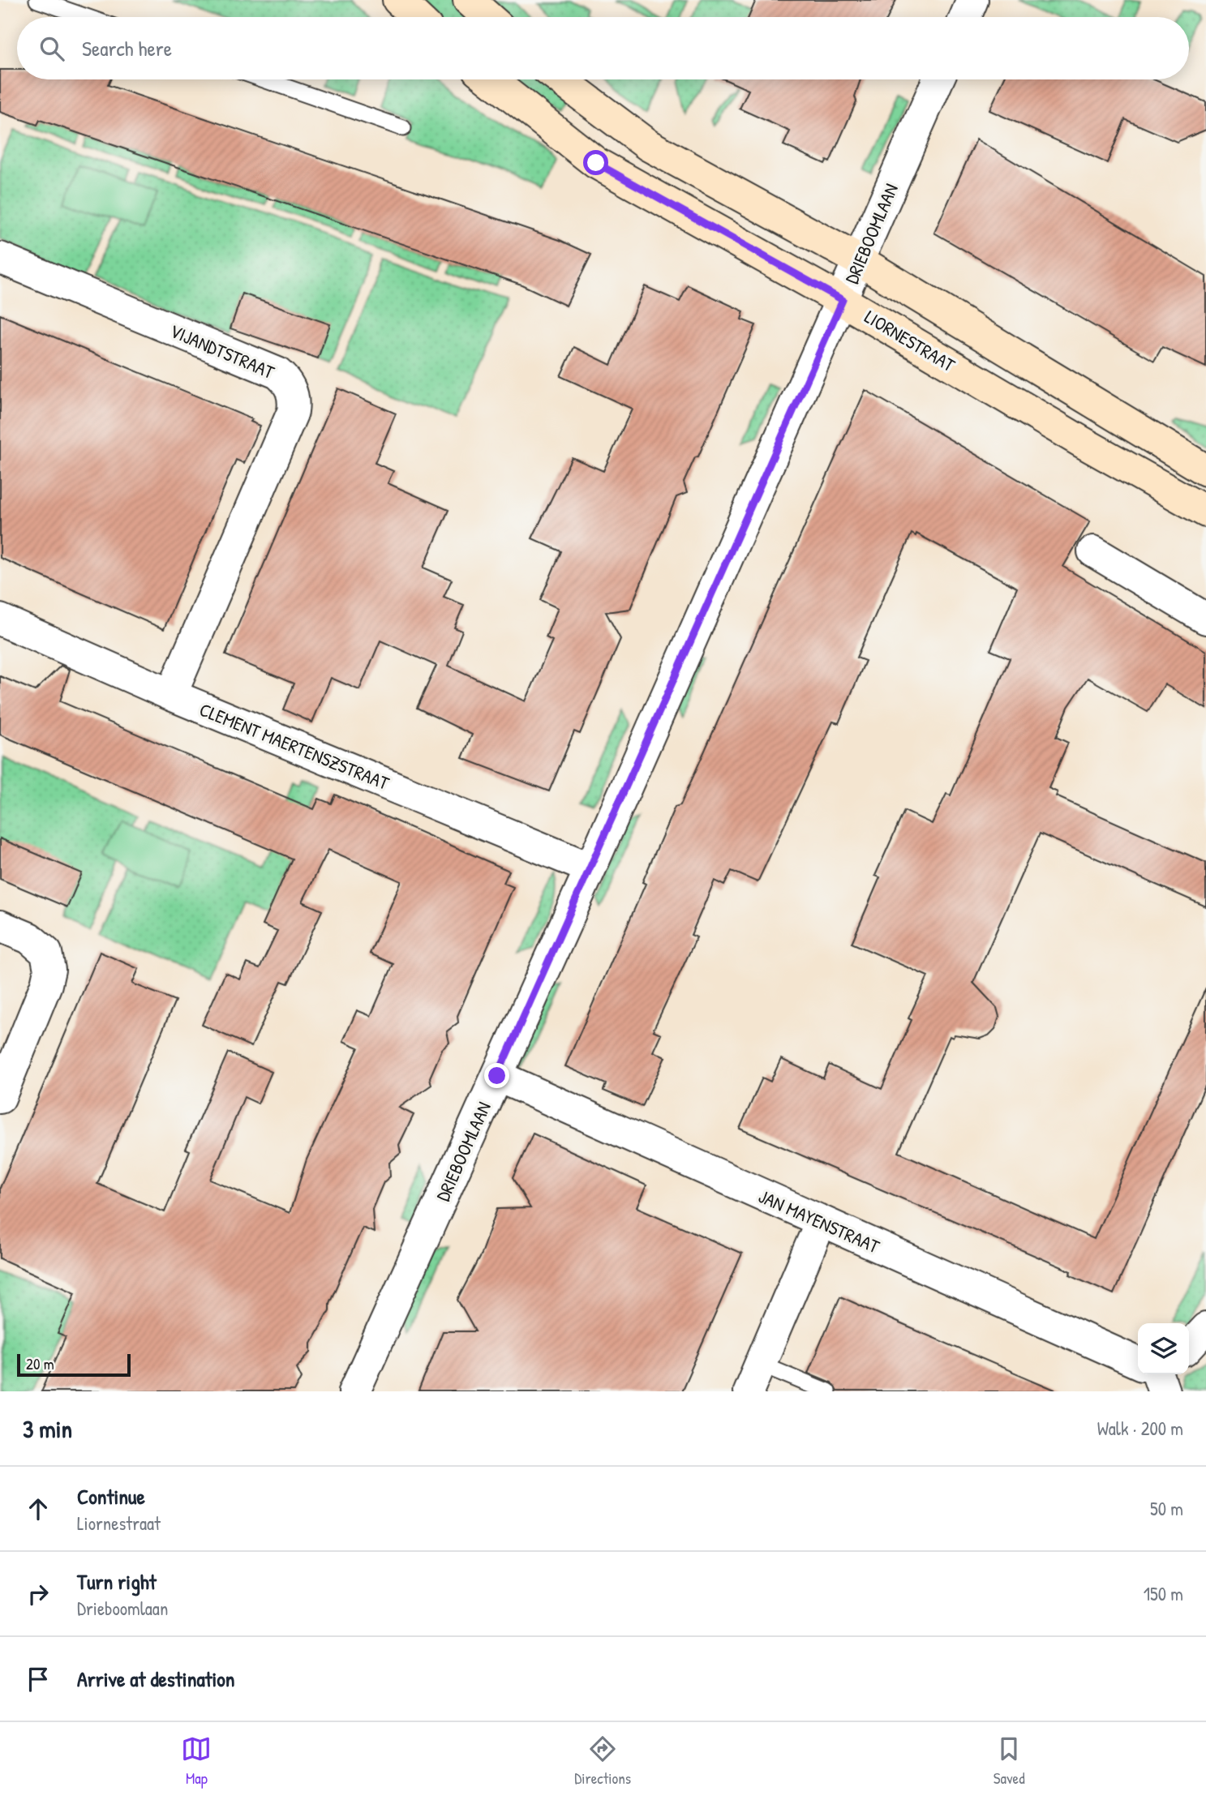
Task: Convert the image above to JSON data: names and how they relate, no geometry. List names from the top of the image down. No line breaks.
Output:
{"streets":{"street":["DRIEBOOMLAAN","LIORNESTRAAT","VIJANDTSTRAAT","CLEMENT MAERTENSZSTRAAT","JAN MAYENSTRAAT"]},"crossings":[["DRIEBOOMLAAN","LIORNESTRAAT"],["DRIEBOOMLAAN","CLEMENT MAERTENSZSTRAAT"],["DRIEBOOMLAAN","JAN MAYENSTRAAT"],["VIJANDTSTRAAT","CLEMENT MAERTENSZSTRAAT"]],"scale_bar":"20 m","page":{"search":"Search here","scale":"20 m","heading":["3 min","Walk · 200 m"],"list":[["Continue","Liornestraat","50 m"],["Turn right","Drieboomlaan","150 m"],"Arrive at destination"],"nav":["Map","Directions","Saved"]}}
